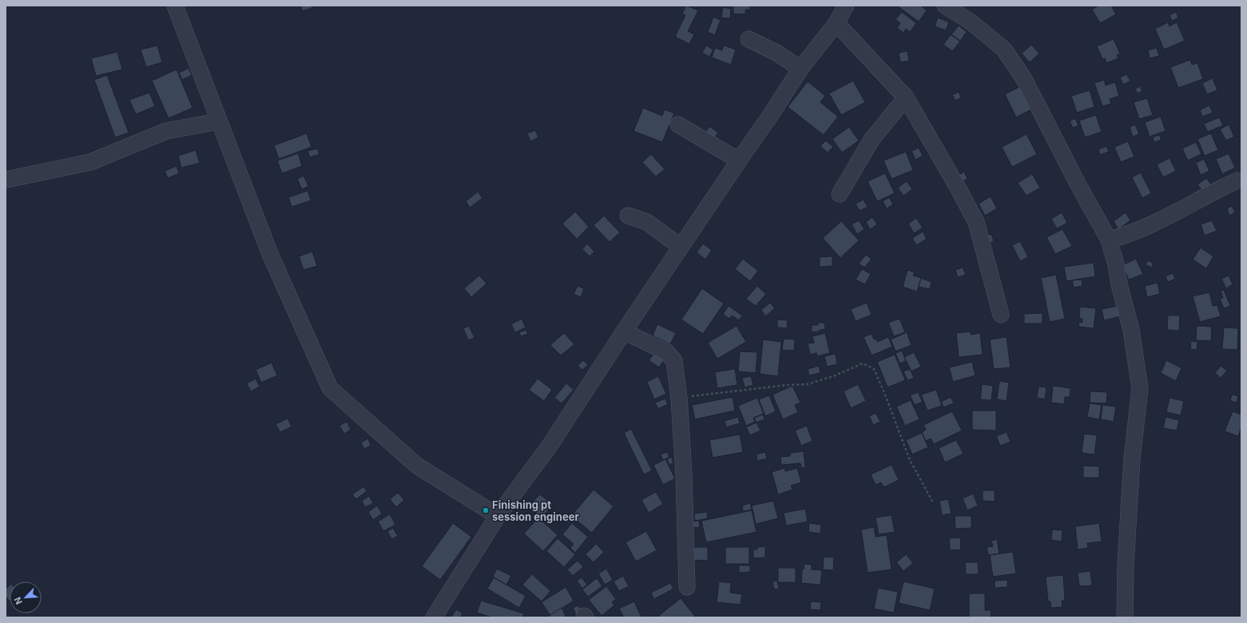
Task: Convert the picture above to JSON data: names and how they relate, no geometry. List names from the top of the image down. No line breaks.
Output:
{"places":["Finishing pt session engineer"],"north":"bottom left"}
